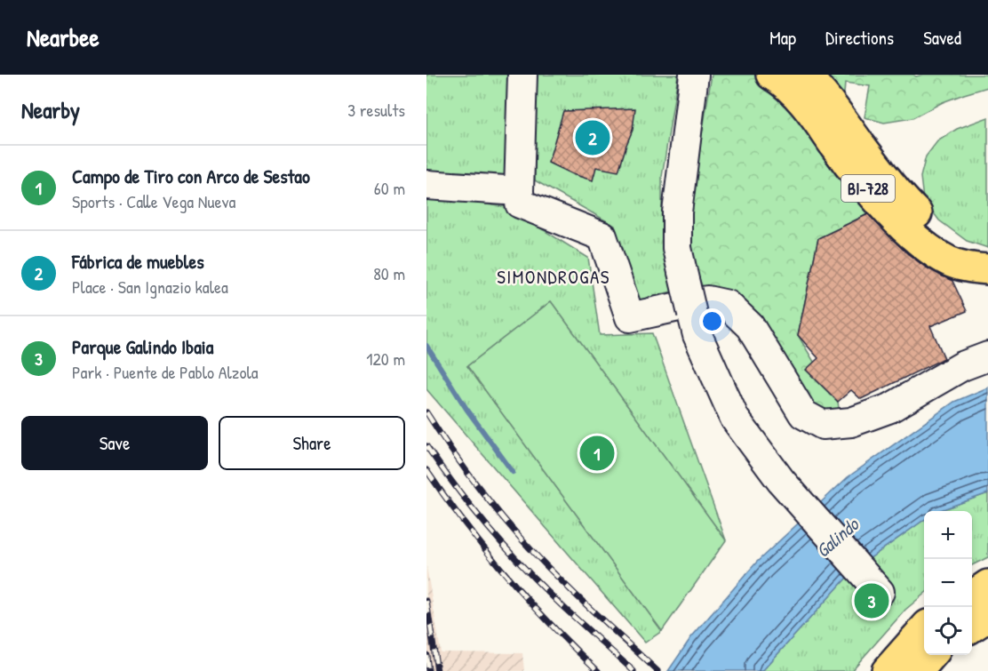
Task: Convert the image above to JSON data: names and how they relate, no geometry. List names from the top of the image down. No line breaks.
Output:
{"streets":{"main road":["BI-728"]},"districts":["SIMONDROGAS"],"water":["Galindo"],"page":{"header":"Nearbee","nav":["Map","Directions","Saved"],"heading":["Nearby","3 results"],"pins":["2","1","3"],"list":[{"mark":"1","name":"Campo de Tiro con Arco de Sestao","note":"Sports · Calle Vega Nueva","value":"60 m"},{"mark":"2","name":"Fábrica de muebles","note":"Place · San Ignazio kalea","value":"80 m"},{"mark":"3","name":"Parque Galindo Ibaia","note":"Park · Puente de Pablo Alzola","value":"120 m"}],"buttons":["Save","Share"],"map_buttons":["+","−"]}}
